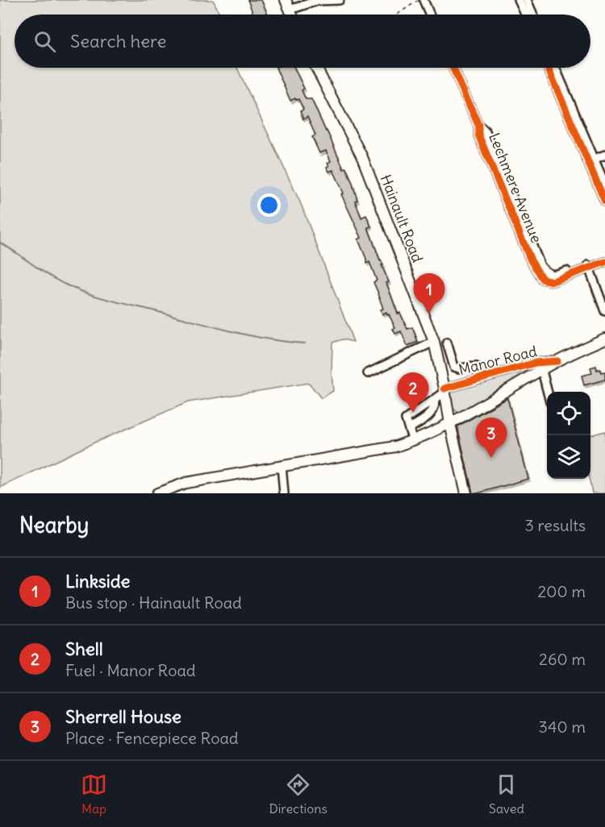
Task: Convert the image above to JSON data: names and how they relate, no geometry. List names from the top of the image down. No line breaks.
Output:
{"streets":{"main road":["Hainault Road","Manor Road"],"street":["Lechmere Avenue"]},"crossings":[["Hainault Road","Manor Road"]],"page":{"search":"Search here","pins":["1","2","3"],"heading":["Nearby","3 results"],"list":[{"mark":"1","name":"Linkside","note":"Bus stop · Hainault Road","value":"200 m"},{"mark":"2","name":"Shell","note":"Fuel · Manor Road","value":"260 m"},{"mark":"3","name":"Sherrell House","note":"Place · Fencepiece Road","value":"340 m"}],"nav":["Map","Directions","Saved"]}}
